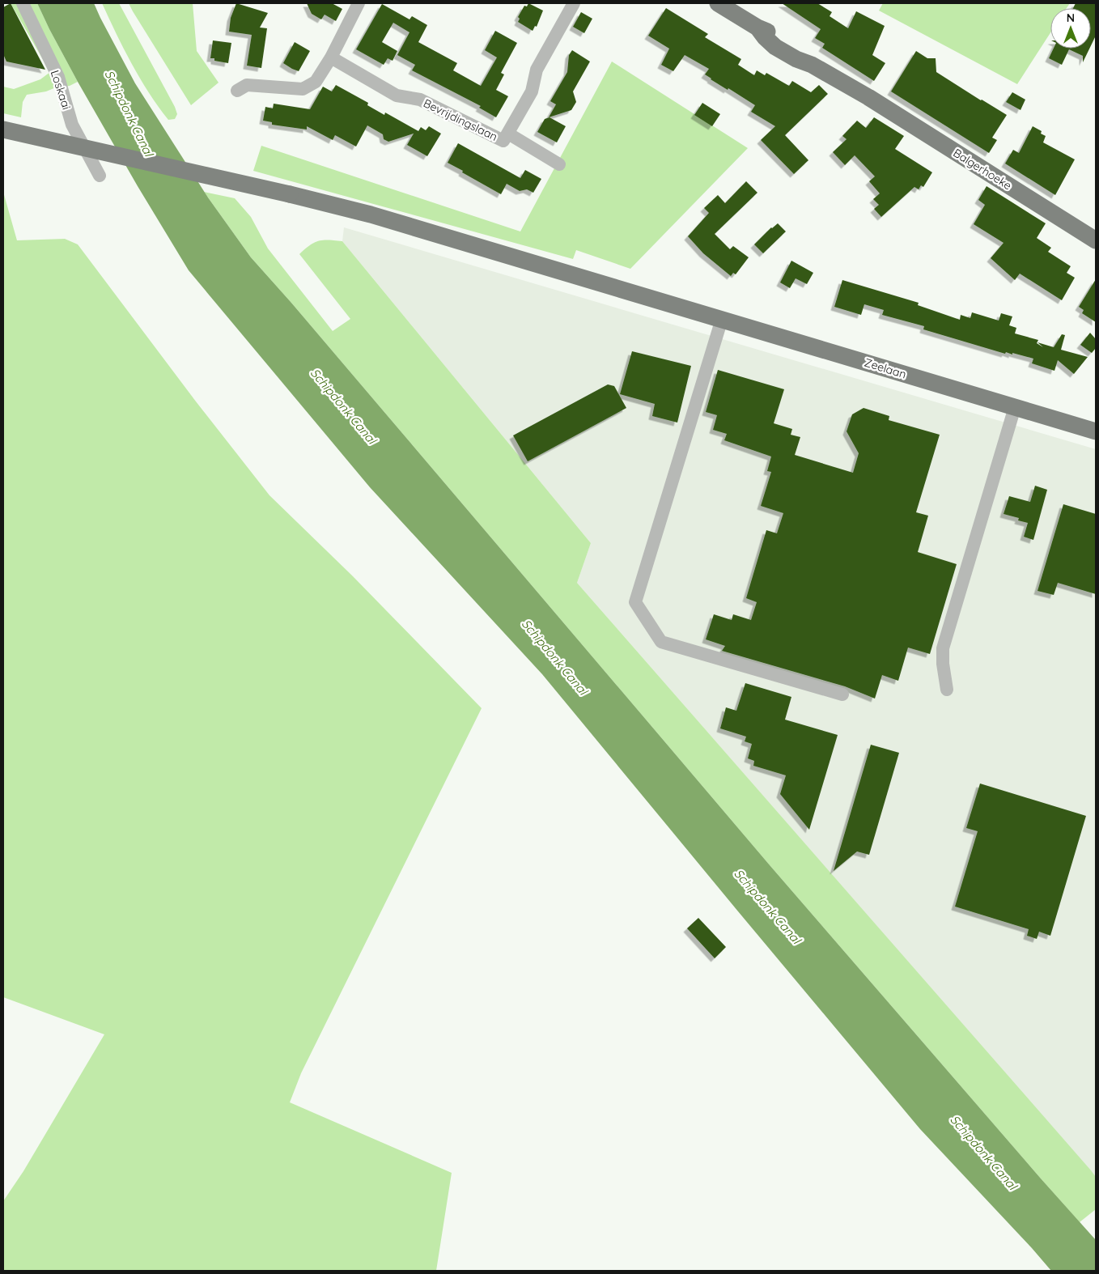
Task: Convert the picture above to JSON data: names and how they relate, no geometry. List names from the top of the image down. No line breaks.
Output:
{"streets":{"main road":["Balgerhoeke","Zeelaan"],"street":["Loskaai","Bevrijdingslaan"]},"water":["Schipdonk Canal"],"north":"top"}
